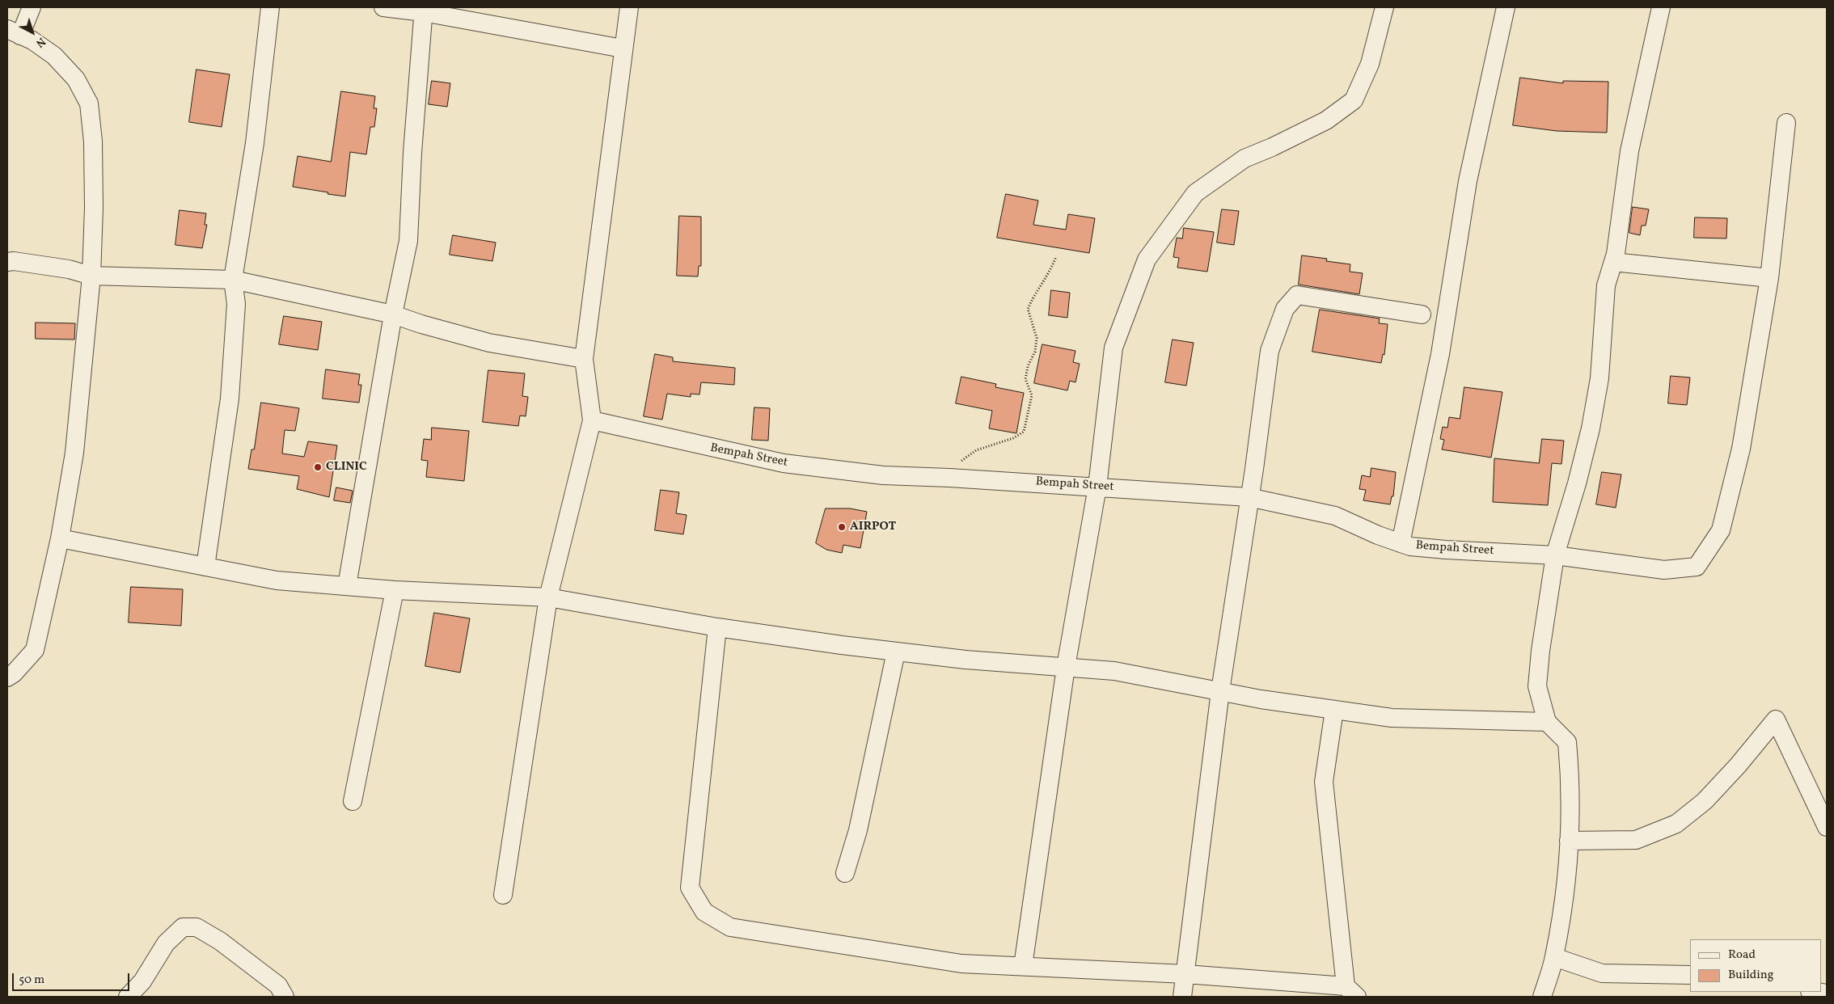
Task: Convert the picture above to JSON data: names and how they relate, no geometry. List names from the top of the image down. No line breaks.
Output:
{"streets":{"street":["Bempah Street"]},"places":["CLINIC","AIRPOT"],"legend":["Road","Building"],"scale_bar":"50 m","north":"bottom right"}
